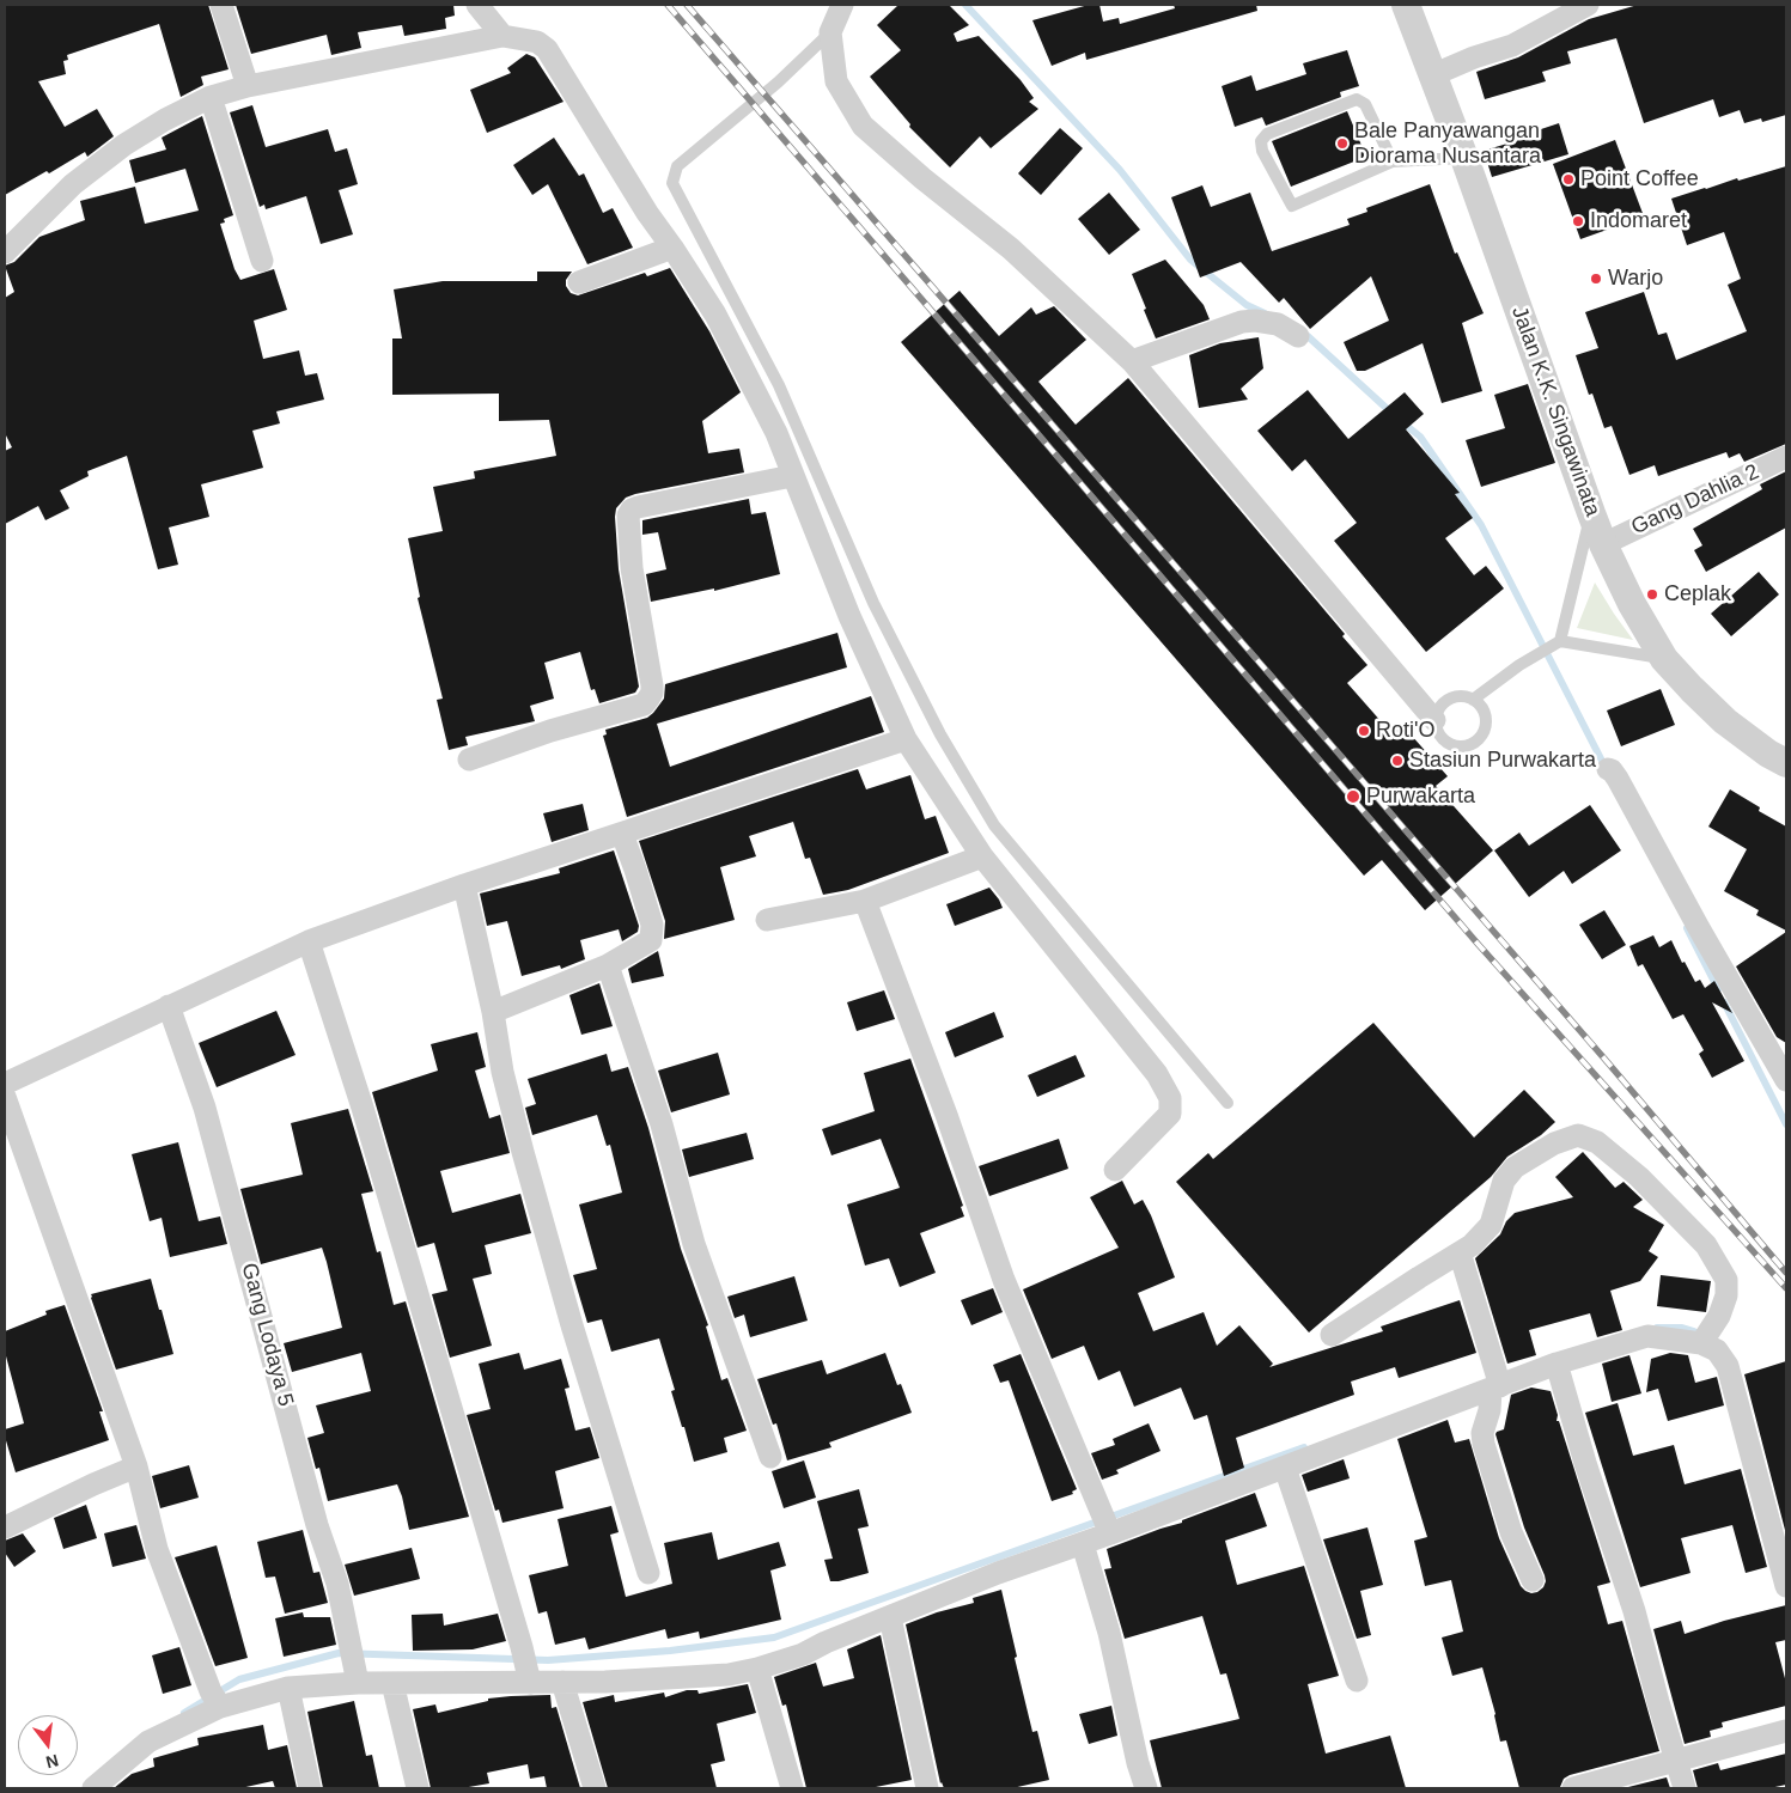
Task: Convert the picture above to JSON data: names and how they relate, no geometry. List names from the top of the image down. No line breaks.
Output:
{"streets":{"street":["Jalan K.K. Singawinata","Gang Dahlia 2","Gang Lodaya 5"]},"crossings":[["Jalan K.K. Singawinata","Gang Dahlia 2"]],"places":["Bale Panyawangan Diorama Nusantara","Point Coffee","Indomaret","Warjo","Ceplak","Roti'O","Stasiun Purwakarta","Purwakarta"],"north":"bottom"}
